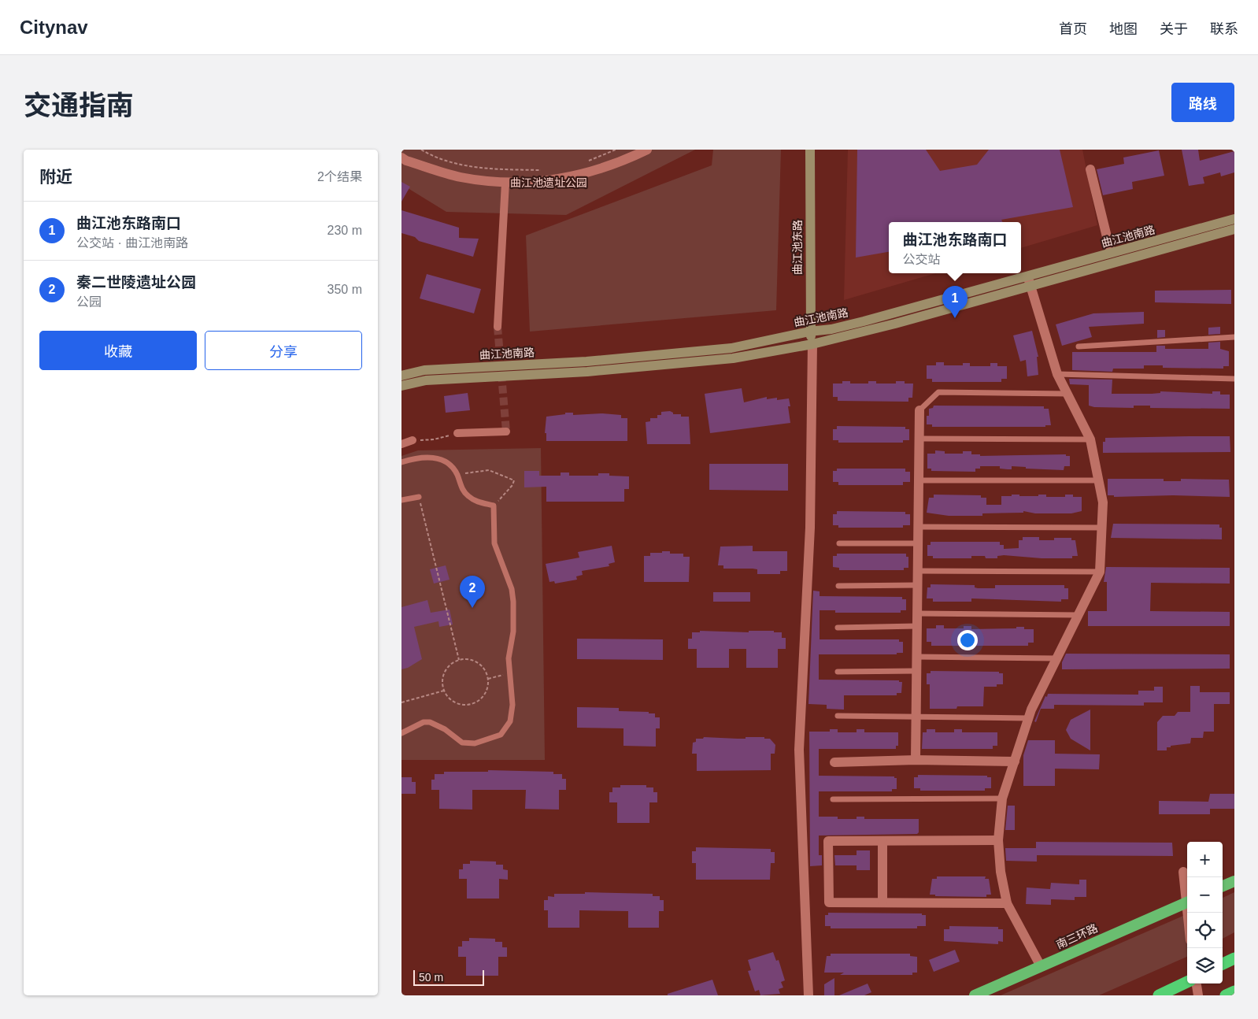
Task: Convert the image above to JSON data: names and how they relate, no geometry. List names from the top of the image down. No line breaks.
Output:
{"streets":{"highway":["南三环路"],"main road":["曲江池南路","曲江池东路"]},"crossings":[["曲江池南路","曲江池东路"]],"parks":["曲江池遗址公园"],"scale_bar":"50 m","page":{"header":"Citynav","nav":["首页","地图","关于","联系"],"title":"交通指南","buttons":["路线",["收藏","分享"]],"heading":["附近","2个结果"],"list":[{"mark":"1","name":"曲江池东路南口","note":"公交站 · 曲江池南路","value":"230 m"},{"mark":"2","name":"秦二世陵遗址公园","note":"公园","value":"350 m"}],"popup":["曲江池东路南口","公交站"],"pins":["1","2"],"map_buttons":["+","−"],"scale":"50 m"}}
